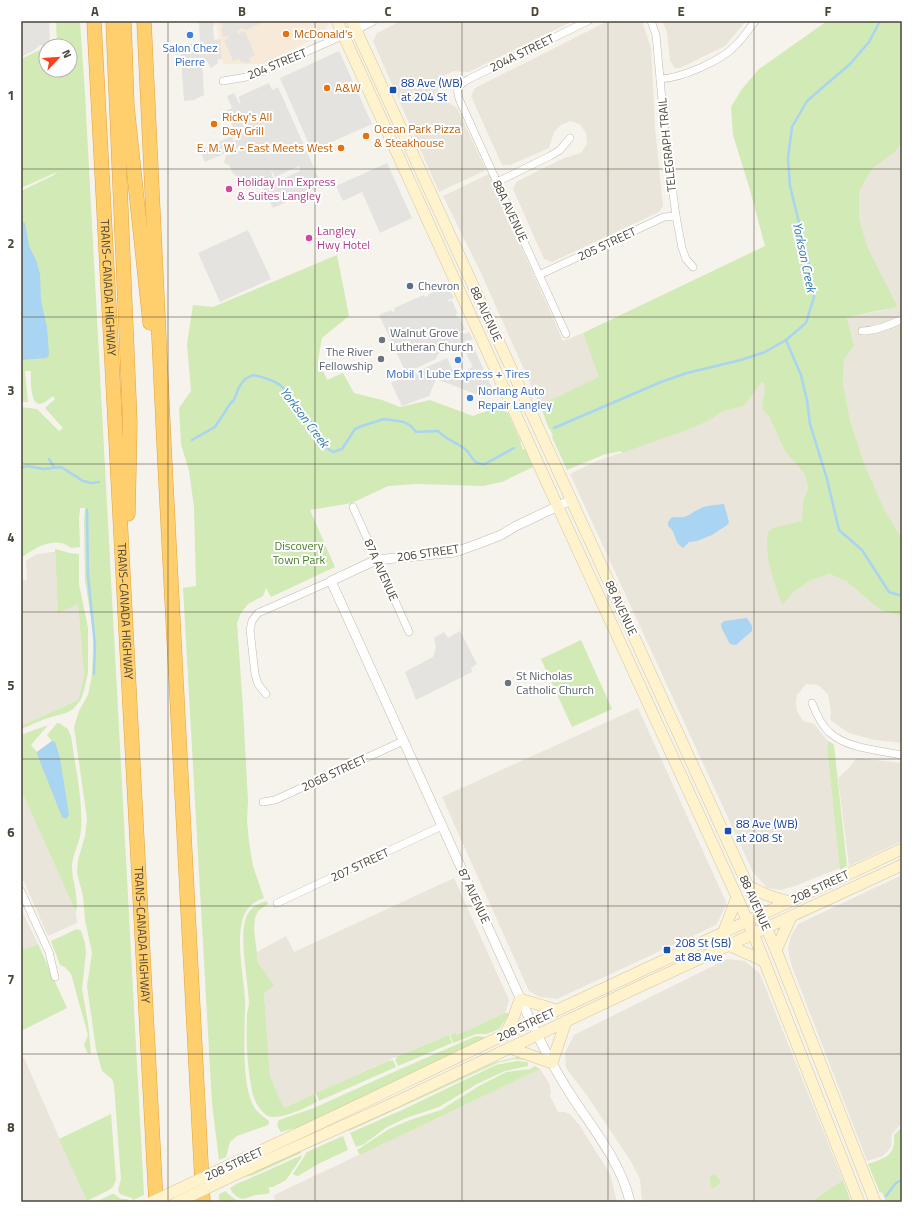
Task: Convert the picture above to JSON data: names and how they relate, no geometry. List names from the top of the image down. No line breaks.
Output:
{"streets":{"highway":["TRANS-CANADA HIGHWAY"],"main road":["88 AVENUE","208 STREET"],"street":["204A STREET","204 STREET","TELEGRAPH TRAIL","88A AVENUE","205 STREET","206 STREET","87A AVENUE","206B STREET","207 STREET","87 AVENUE"]},"crossings":[["204A STREET","88A AVENUE"],["204 STREET","88 AVENUE"],["TELEGRAPH TRAIL","205 STREET"],["88A AVENUE","205 STREET"],["88 AVENUE","206 STREET"],["88 AVENUE","208 STREET"],["206 STREET","87A AVENUE"],["206 STREET","87 AVENUE"],["206B STREET","87 AVENUE"],["207 STREET","87 AVENUE"],["208 STREET","87 AVENUE"]],"water":["Yorkson Creek"],"parks":["Discovery Town Park"],"places":{"other":["McDonald's","Salon Chez Pierre","A&W","Ricky's All Day Grill","Ocean Park Pizza & Steakhouse","E. M. W. - East Meets West","Holiday Inn Express & Suites Langley","Langley Hwy Hotel","Chevron","Walnut Grove Lutheran Church","The River Fellowship","Mobil 1 Lube Express + Tires","Norlang Auto Repair Langley","St Nicholas Catholic Church"],"transit":["88 Ave (WB) at 204 St","88 Ave (WB) at 208 St","208 St (SB) at 88 Ave"]},"north":"top right","grid":{"columns":["A","B","C","D","E","F"],"rows":["1","2","3","4","5","6","7","8"]}}
